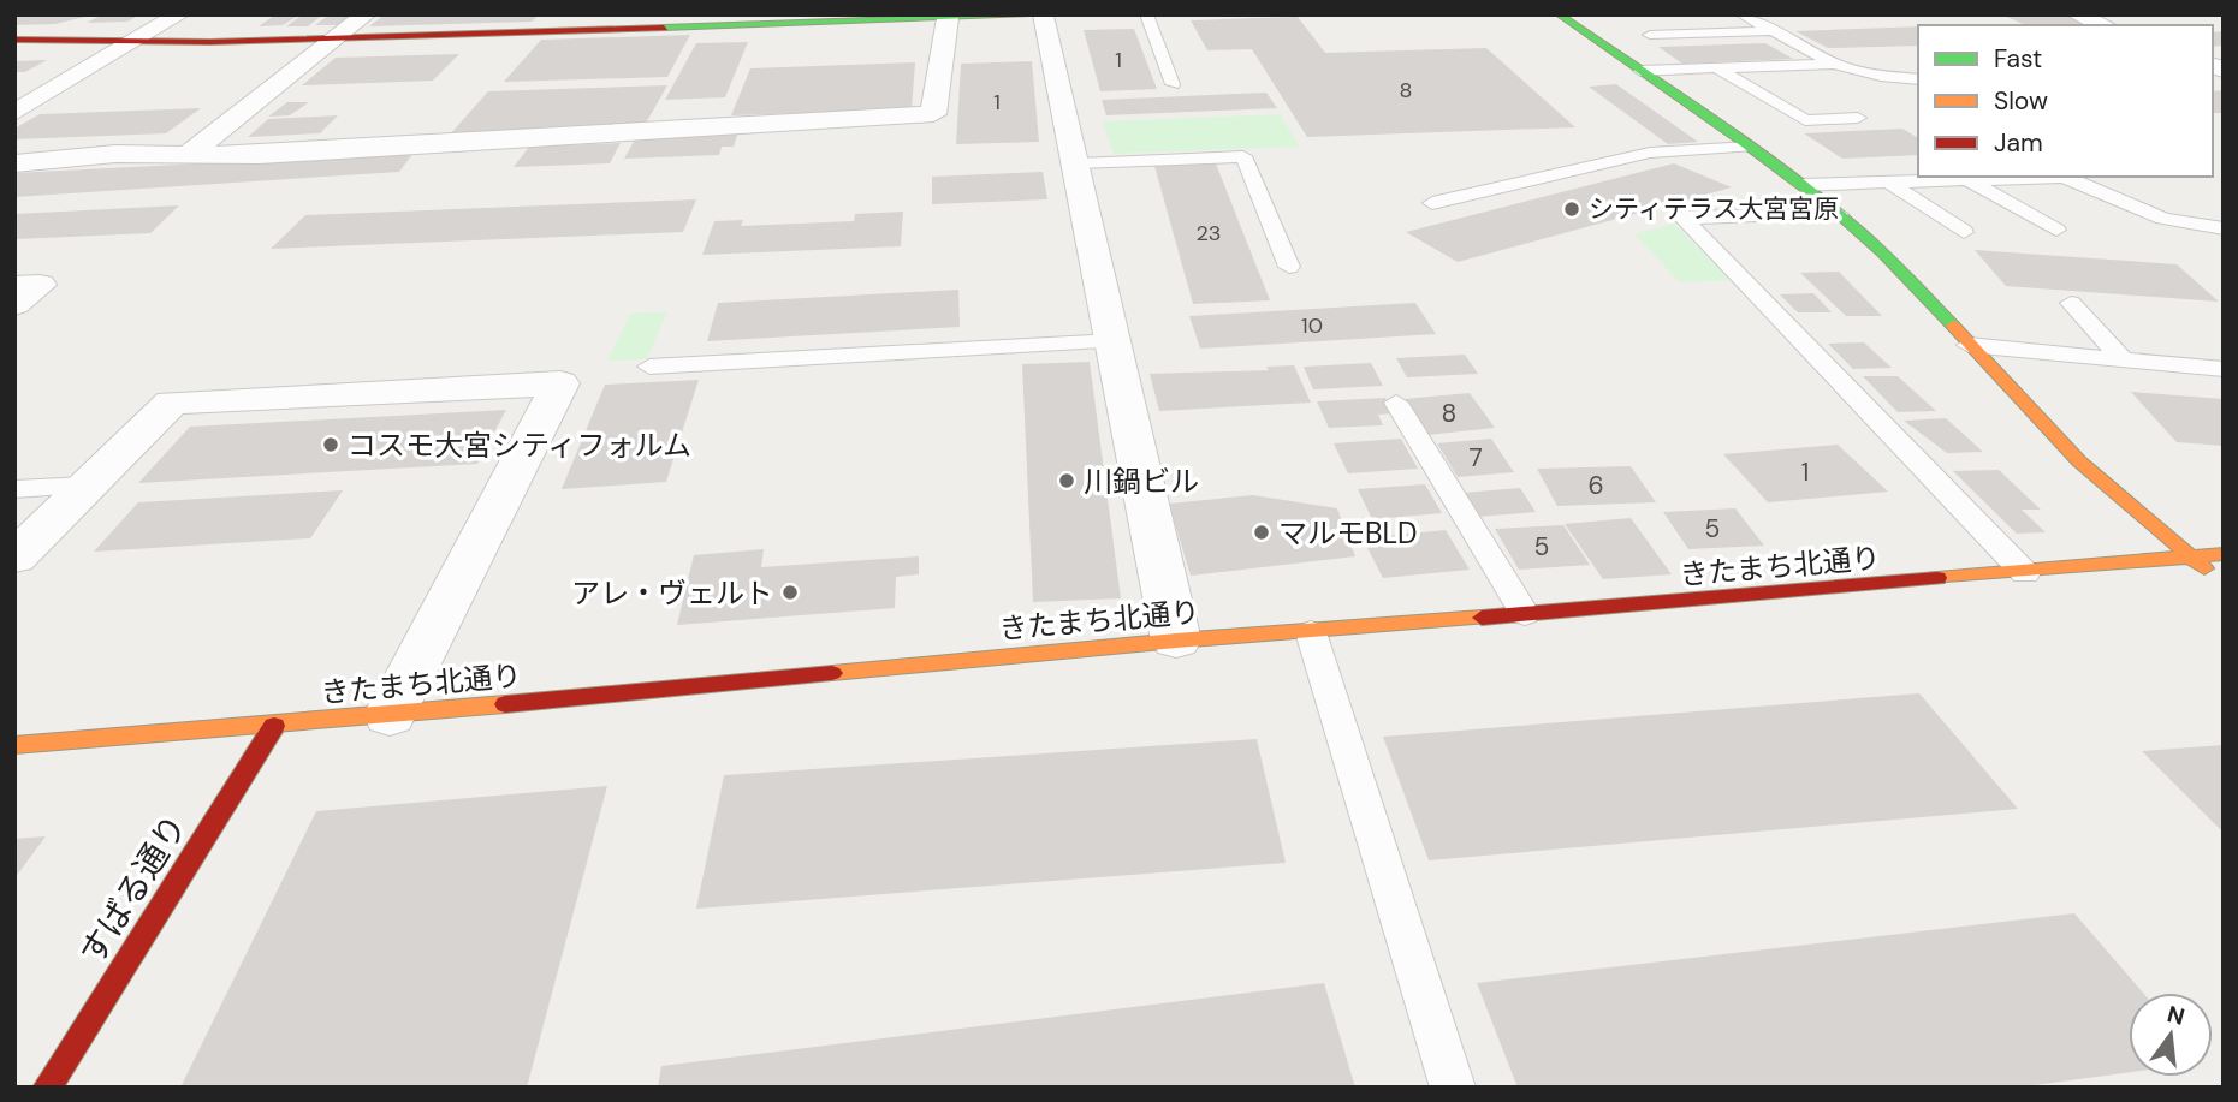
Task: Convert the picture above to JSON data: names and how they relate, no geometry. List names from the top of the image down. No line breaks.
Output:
{"streets":{"street":["きたまち北通り","すばる通り"]},"crossings":[["きたまち北通り","すばる通り"]],"places":["シティテラス大宮宮原","コスモ大宮シティフォルム","川鍋ビル","マルモBLD","アレ・ヴェルト"],"house_numbers":["1","8","1","23","10","8","7","1","6","5","5"],"legend":["Fast","Slow","Jam"],"north":"top"}
